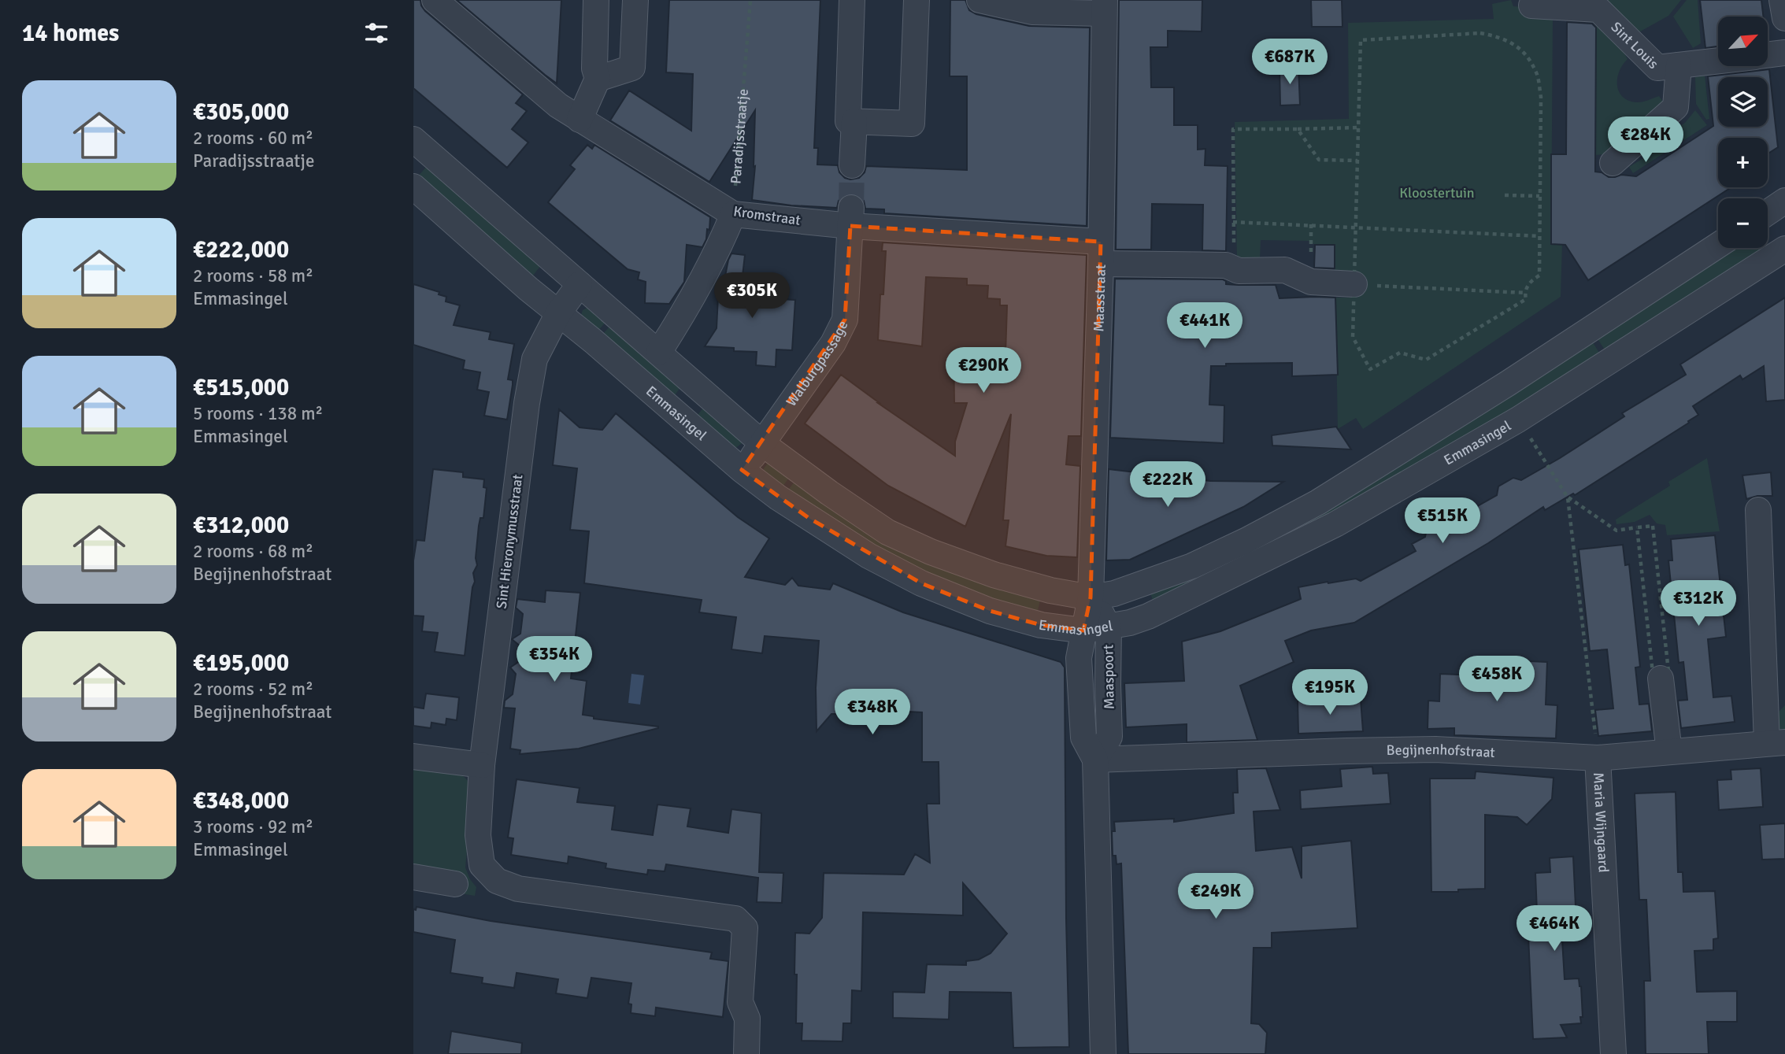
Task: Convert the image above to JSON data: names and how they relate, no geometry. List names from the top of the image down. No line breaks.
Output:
{"streets":{"street":["Sint Louis","Kromstraat","Maasstraat","Walburgpassage","Emmasingel","Sint Hieronymusstraat","Maaspoort","Begijnenhofstraat","Maria Wijngaard"],"path":["Paradijsstraatje"]},"crossings":[["Paradijsstraatje","Kromstraat"],["Kromstraat","Maasstraat"],["Kromstraat","Walburgpassage"],["Maasstraat","Emmasingel"],["Maasstraat","Maaspoort"],["Walburgpassage","Emmasingel"],["Emmasingel","Sint Hieronymusstraat"],["Emmasingel","Maaspoort"],["Maaspoort","Begijnenhofstraat"],["Begijnenhofstraat","Maria Wijngaard"]],"parks":["Kloostertuin"],"north":"top right","page":{"heading":"14 homes","map_buttons":["+","−"],"price":["€687K","€284K","€305K","€441K","€290K","€222K","€515K","€312K","€354K","€458K","€195K","€348K","€249K","€464K"],"list":[{"name":"€305,000","note":"2 rooms · 60 m² · Paradijsstraatje"},{"name":"€222,000","note":"2 rooms · 58 m² · Emmasingel"},{"name":"€515,000","note":"5 rooms · 138 m² · Emmasingel"},{"name":"€312,000","note":"2 rooms · 68 m² · Begijnenhofstraat"},{"name":"€195,000","note":"2 rooms · 52 m² · Begijnenhofstraat"},{"name":"€348,000","note":"3 rooms · 92 m² · Emmasingel"}]}}
